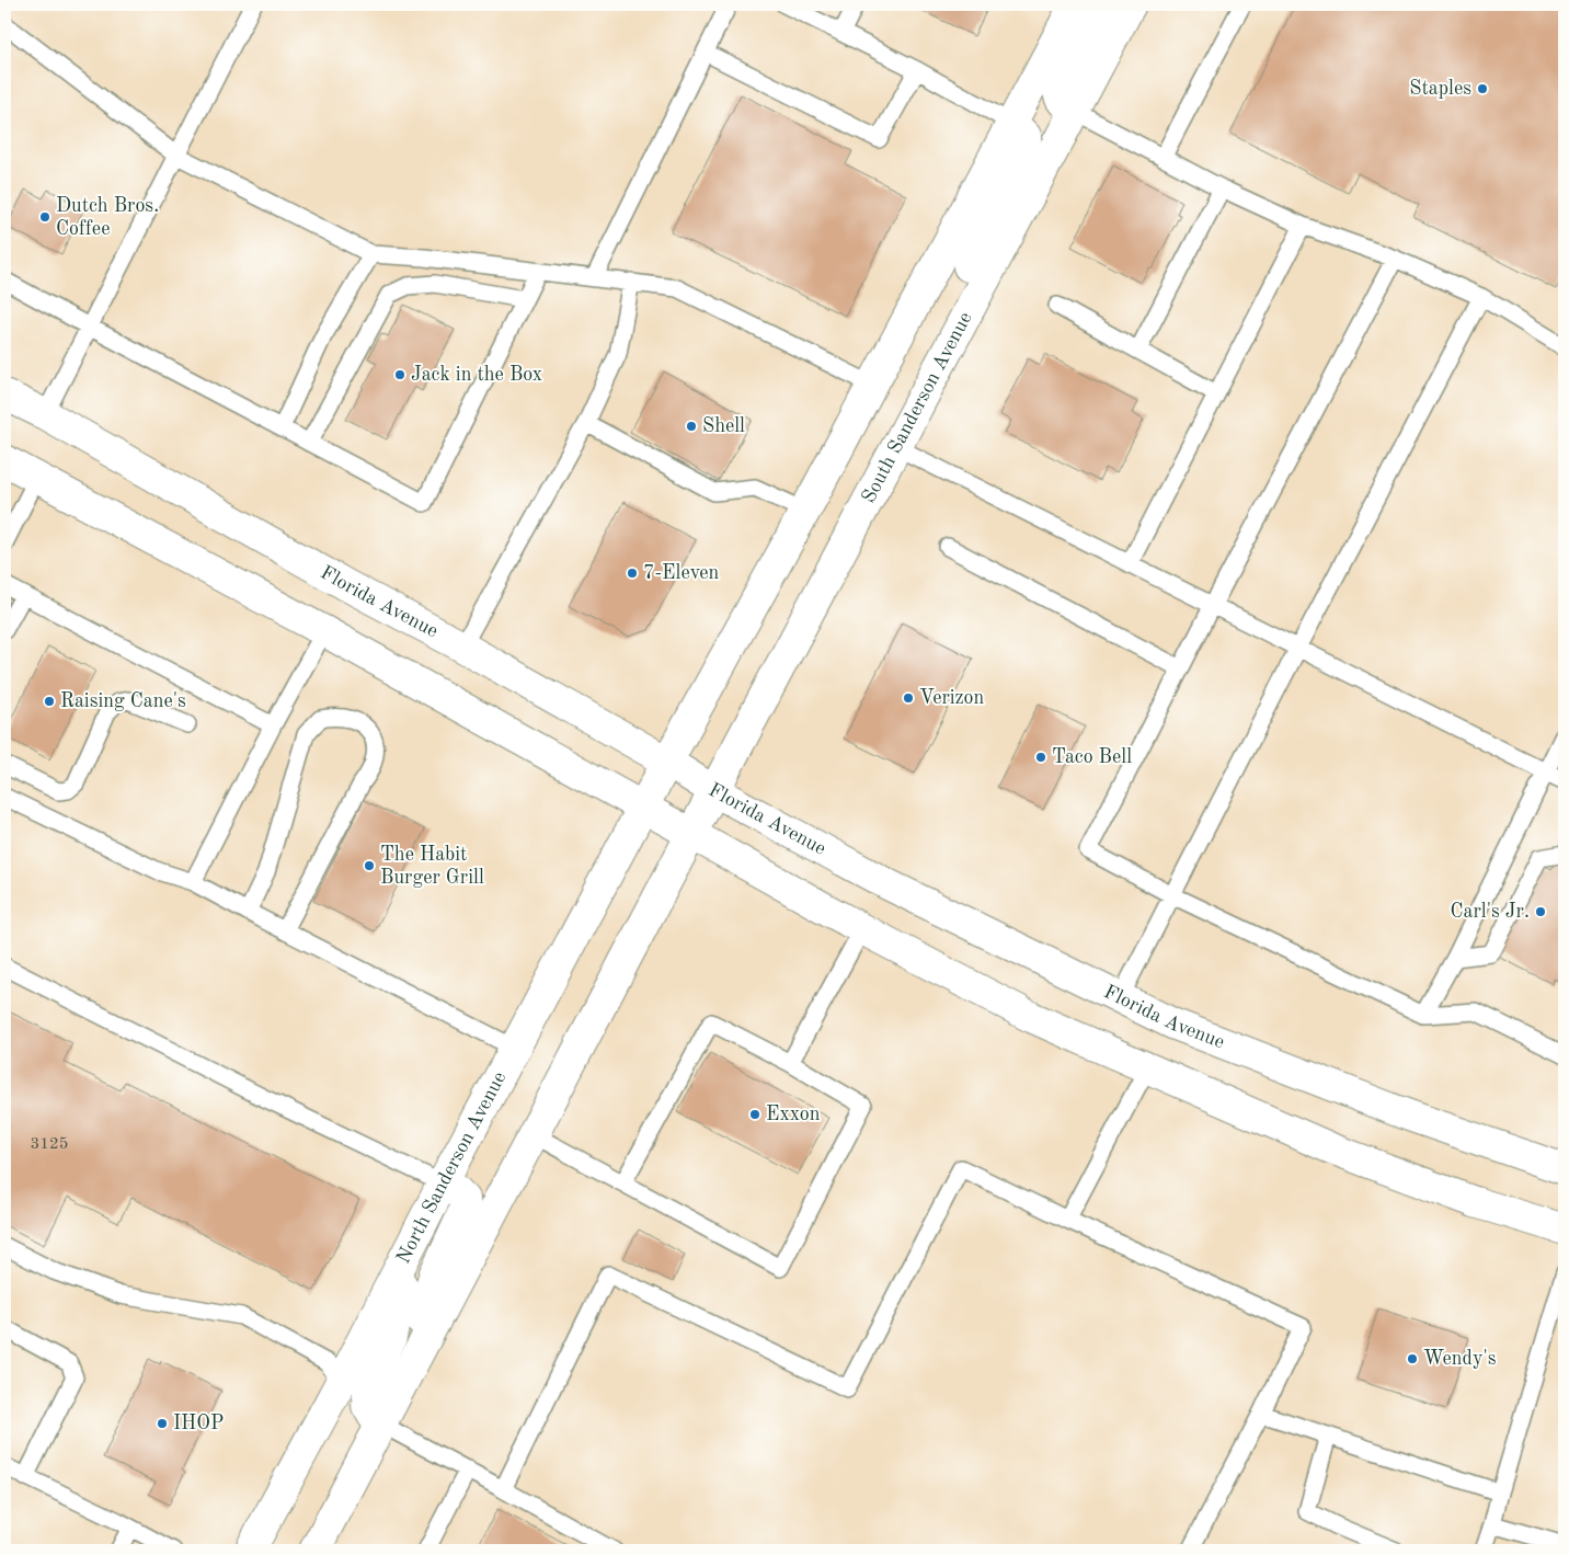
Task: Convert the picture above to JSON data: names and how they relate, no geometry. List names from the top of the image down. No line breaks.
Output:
{"streets":{"main road":["South Sanderson Avenue","Florida Avenue","North Sanderson Avenue"]},"crossings":[["South Sanderson Avenue","Florida Avenue"],["Florida Avenue","North Sanderson Avenue"]],"places":["Staples","Dutch Bros. Coffee","Jack in the Box","Shell","7-Eleven","Verizon","Raising Cane's","Taco Bell","The Habit Burger Grill","Carl's Jr.","Exxon","Wendy's","IHOP"],"house_numbers":["3125"]}
